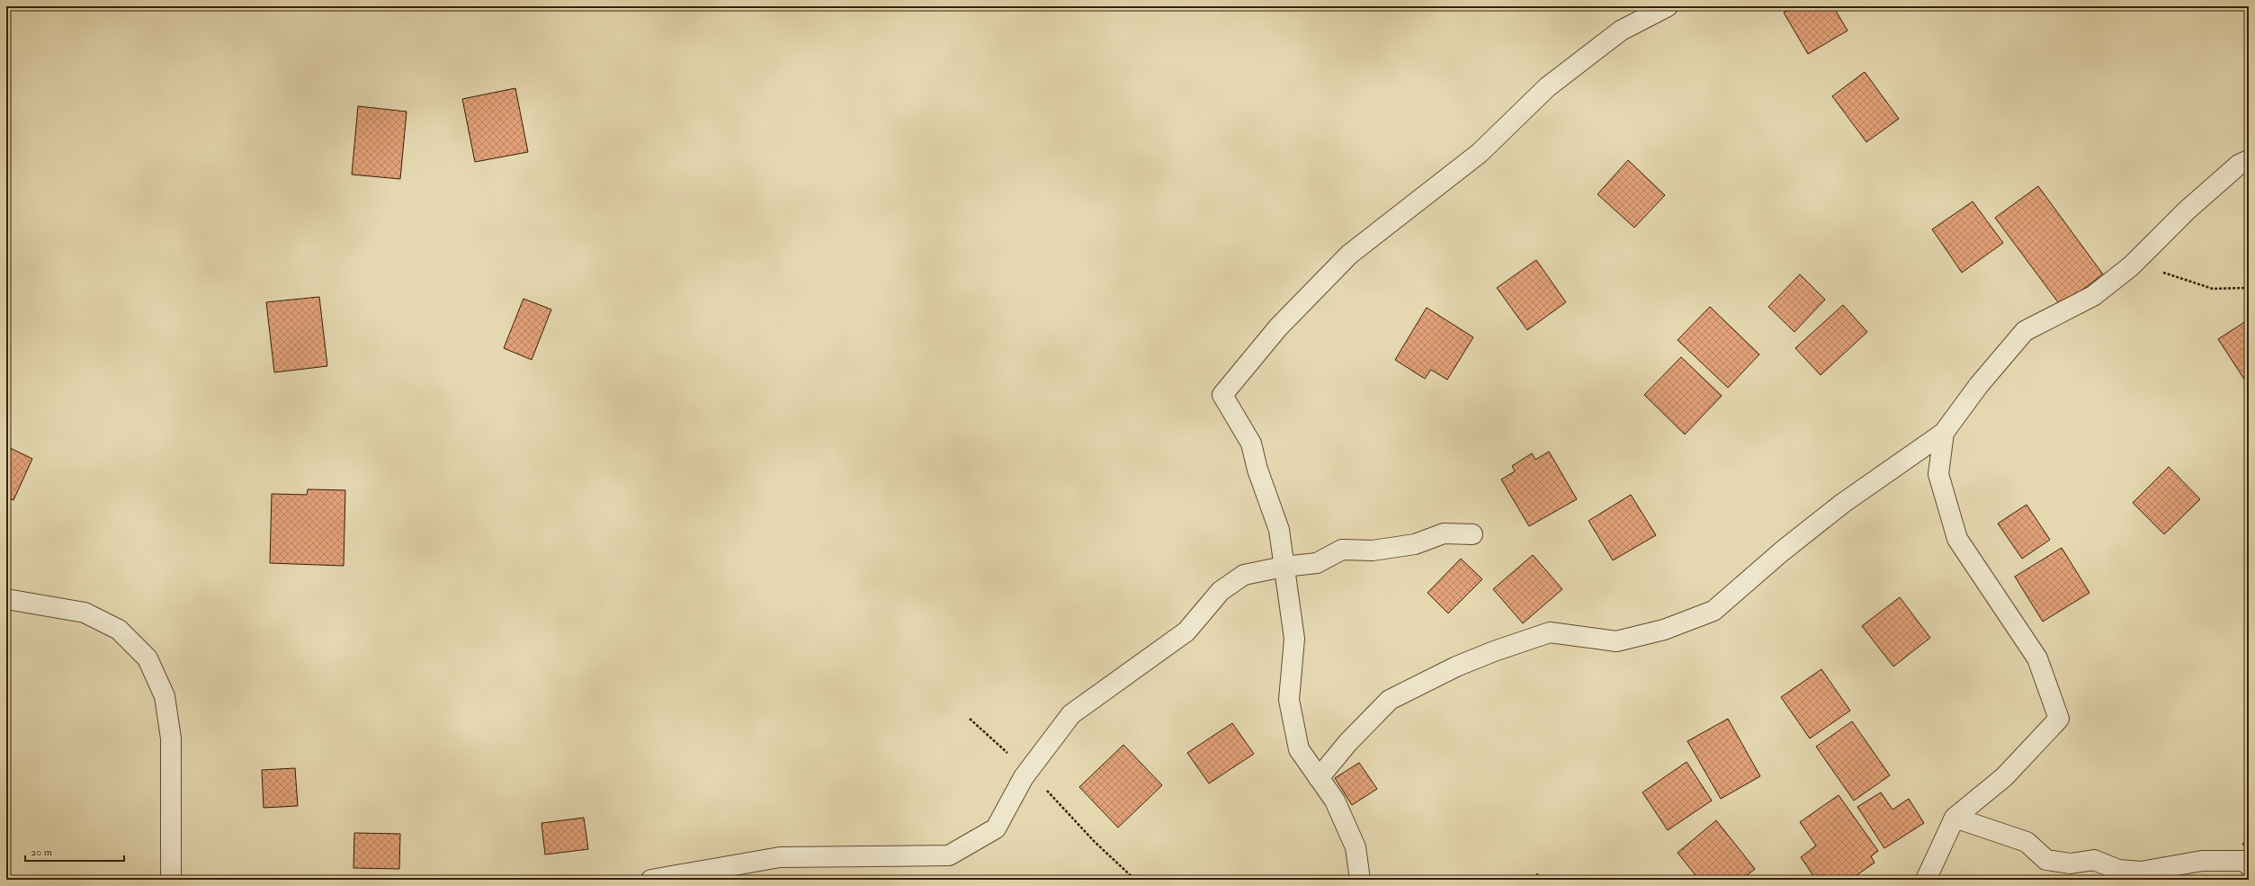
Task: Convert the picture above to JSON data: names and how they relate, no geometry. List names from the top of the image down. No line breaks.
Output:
{"scale_bar":"20 m"}
